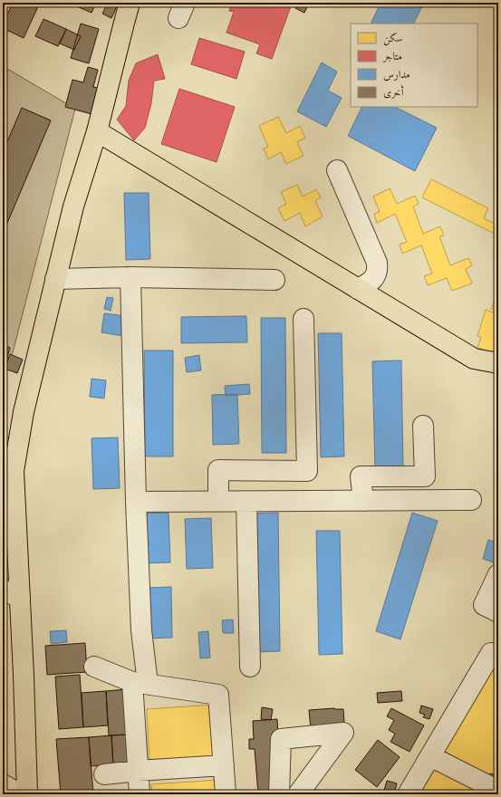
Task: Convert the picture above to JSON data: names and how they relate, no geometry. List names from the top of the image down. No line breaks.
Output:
{"legend":["سكن","متاجر","مدارس","أخرى"]}
